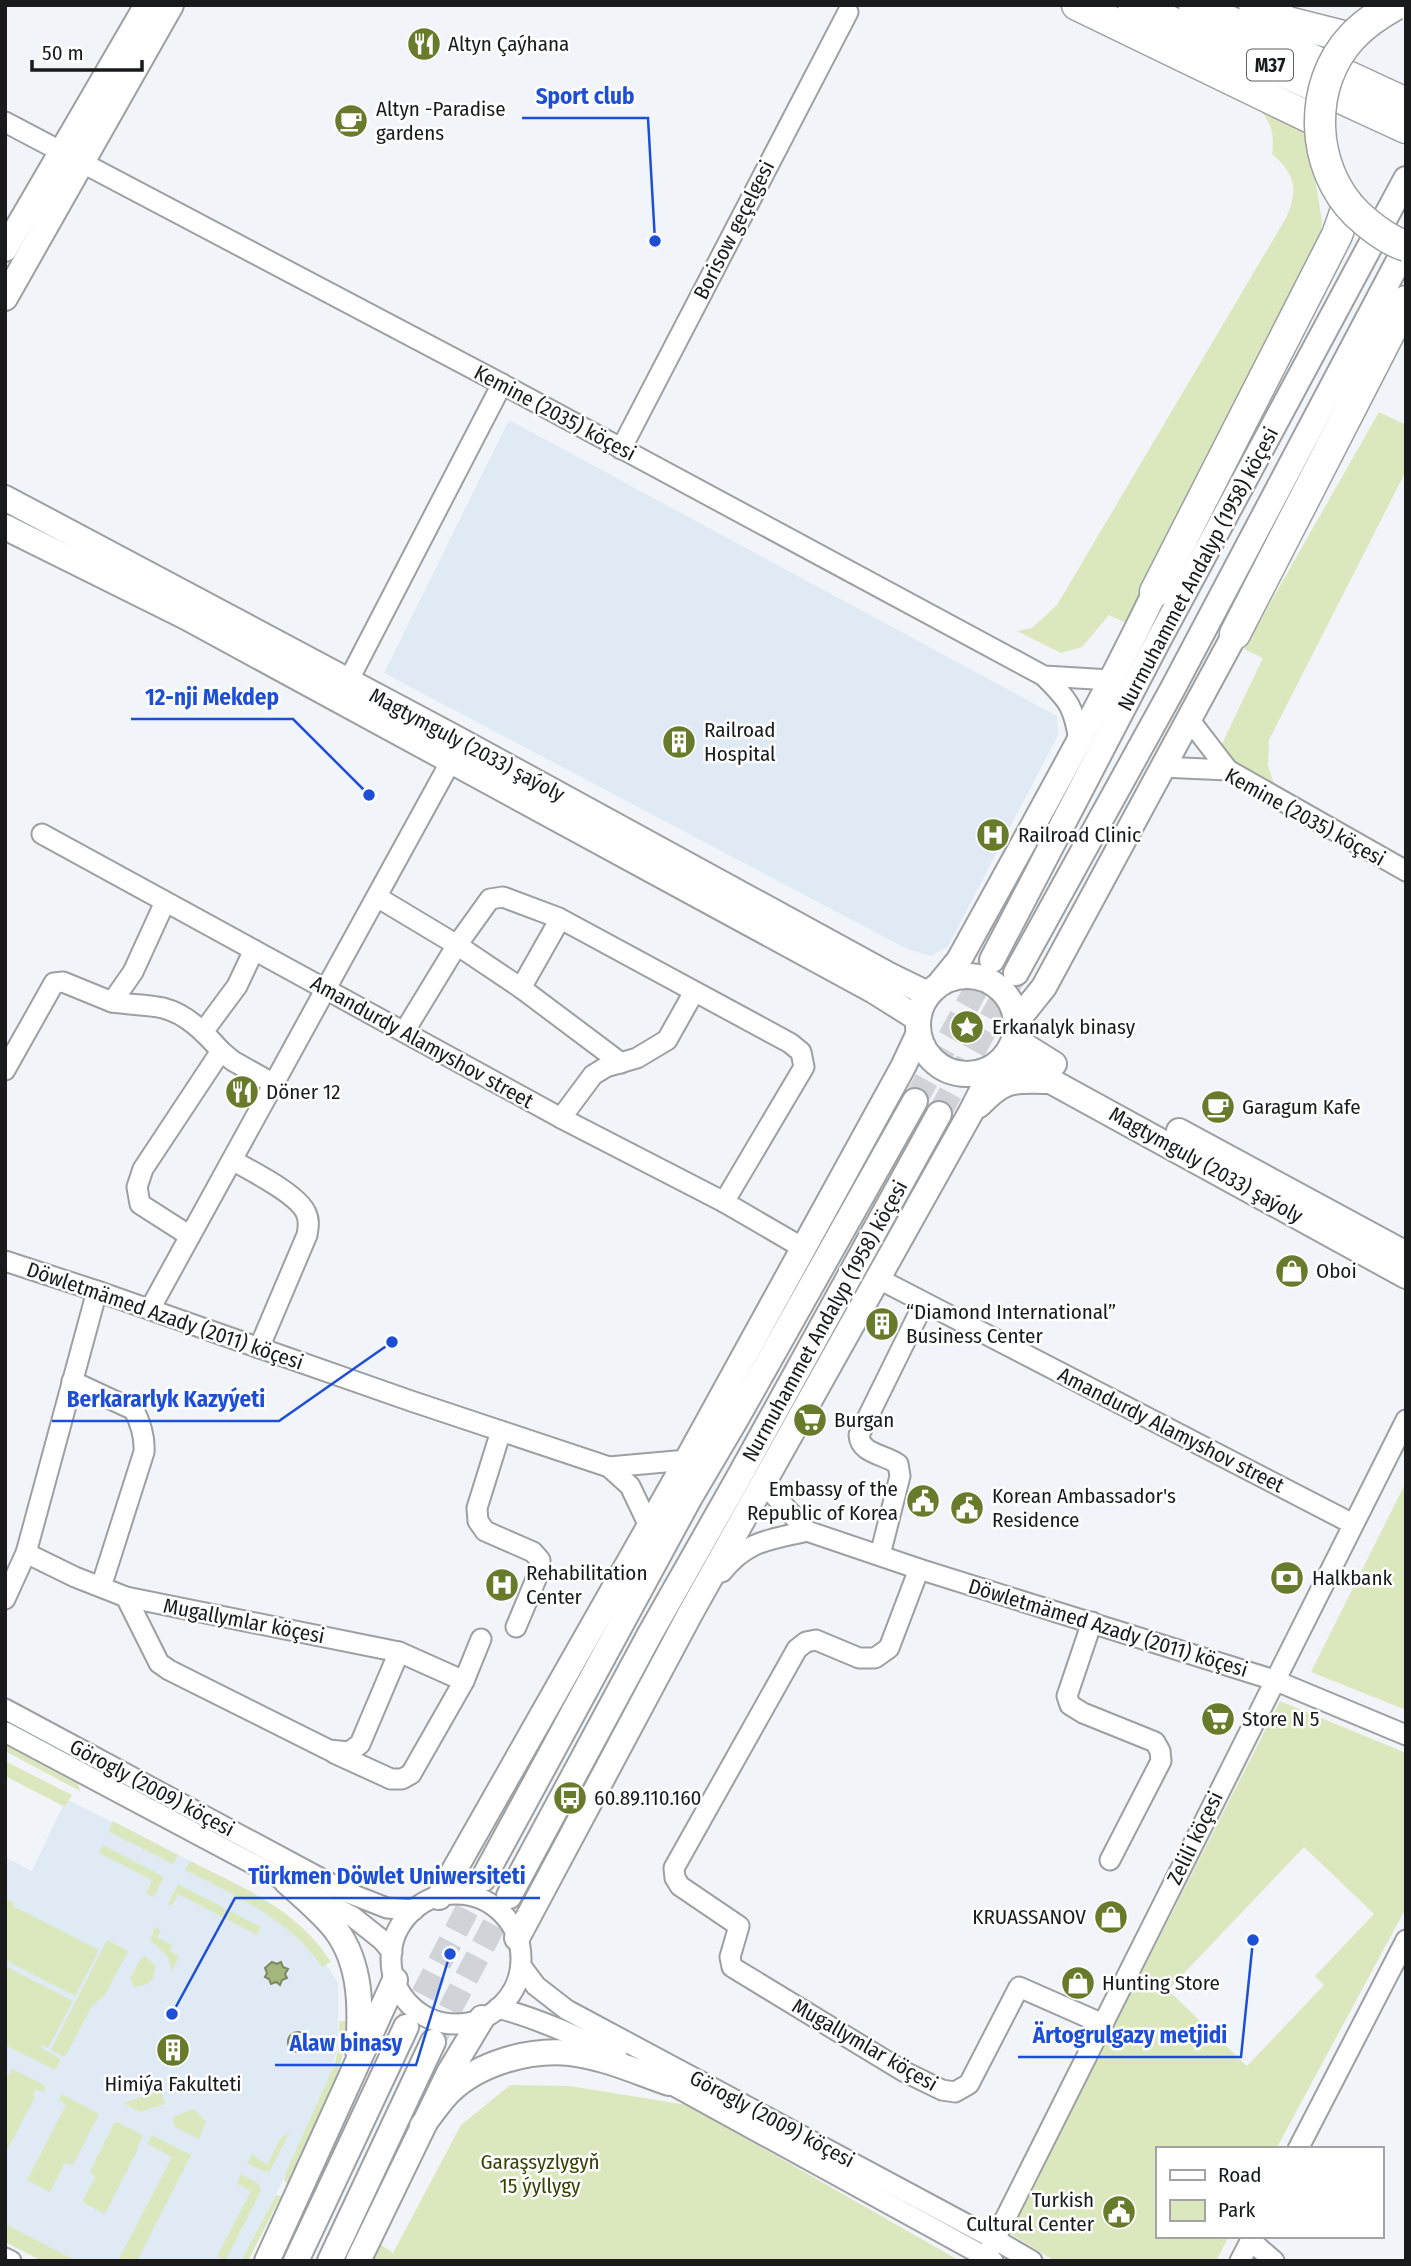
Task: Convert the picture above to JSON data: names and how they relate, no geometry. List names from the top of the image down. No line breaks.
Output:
{"streets":{"highway":["M37"],"main road":["Nurmuhammet Andalyp (1958) köçesi","Magtymguly (2033) şaýoly"],"street":["Borisow geçelgesi","Kemine (2035) köçesi","Amandurdy Alamyshov street","Döwletmämed Azady (2011) köçesi","Mugallymlar köçesi","Görogly (2009) köçesi","Zelili köçesi"]},"crossings":[["Borisow geçelgesi","Kemine (2035) köçesi"],["Amandurdy Alamyshov street","Zelili köçesi"],["Döwletmämed Azady (2011) köçesi","Mugallymlar köçesi"],["Döwletmämed Azady (2011) köçesi","Zelili köçesi"],["Mugallymlar köçesi","Zelili köçesi"],["Görogly (2009) köçesi","Zelili köçesi"]],"parks":["Garaşsyzlygyň 15 ýyllygy"],"places":{"restaurant":["Altyn Çaýhana","Döner 12"],"cafe":["Altyn -Paradise gardens","Garagum Kafe"],"other":["Sport club","12-nji Mekdep","Berkararlyk Kazyýeti","Ärtogrulgazy metjidi","Alaw binasy","Türkmen Döwlet Uniwersiteti"],"building":["Railroad Hospital","“Diamond International” Business Center","Himiýa Fakulteti"],"hospital":["Railroad Clinic","Rehabilitation Center"],"place":["Erkanalyk binasy"],"shop":["Oboi","KRUASSANOV","Hunting Store"],"supermarket":["Burgan","Store N 5"],"public building":["Embassy of the Republic of Korea","Korean Ambassador's Residence","Turkish Cultural Center"],"bank":["Halkbank"],"bus stop":["60.89.110.160"]},"legend":["Road","Park"],"scale_bar":"50 m"}
